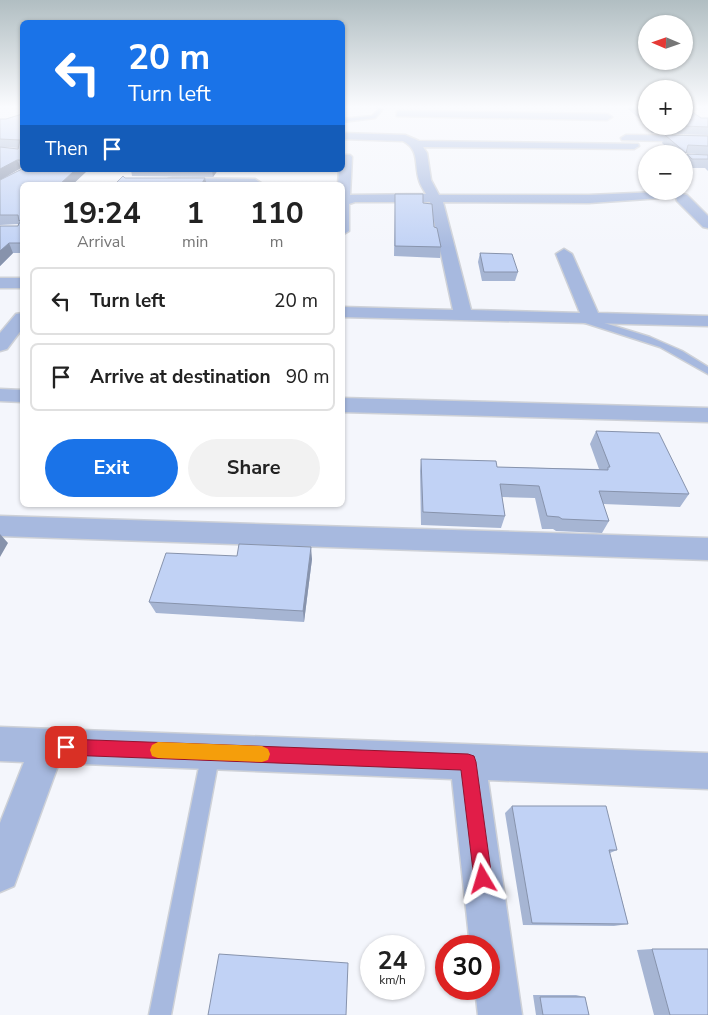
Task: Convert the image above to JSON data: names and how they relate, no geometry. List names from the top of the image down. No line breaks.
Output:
{"north":"left","page":{"map_buttons":["+","−"],"turn":["20 m","Turn left"],"then":"Then","eta":["19:24","Arrival","1","min","110","m"],"list":[{"name":"Turn left","value":"20 m"},{"name":"Arrive at destination","value":"90 m"}],"buttons":["Exit","Share"],"speed":"24 km/h","limit":"30"}}
